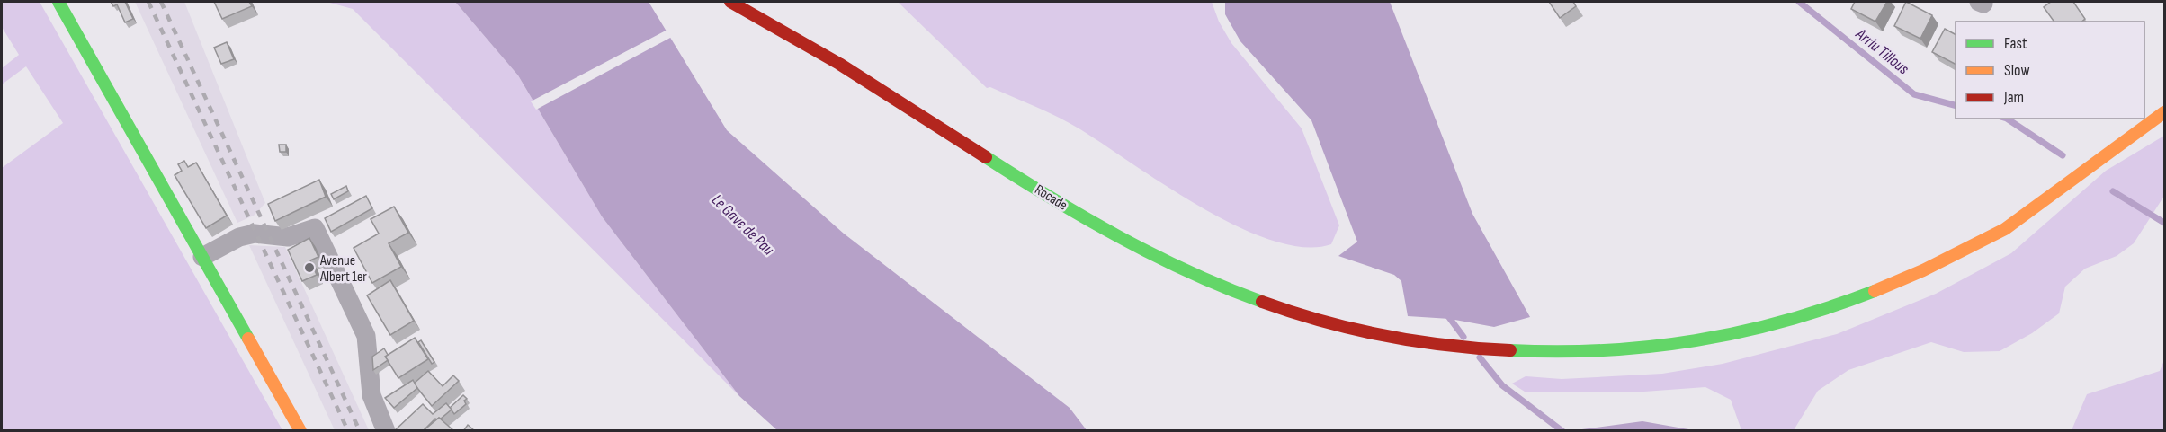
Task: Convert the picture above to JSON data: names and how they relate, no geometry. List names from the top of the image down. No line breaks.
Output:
{"streets":{"main road":["Rocade"]},"water":["Arriu Tillous","Le Gave de Pau"],"places":["Avenue Albert 1er"],"legend":["Fast","Slow","Jam"]}
